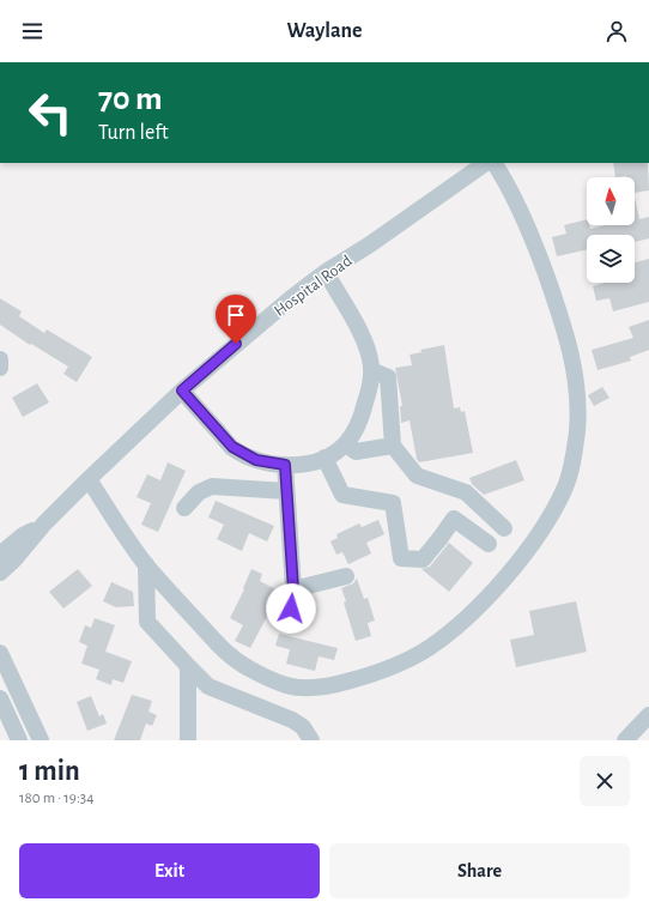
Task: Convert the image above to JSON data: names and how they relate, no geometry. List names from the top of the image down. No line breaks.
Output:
{"streets":{"street":["Hospital Road"]},"north":"top","page":{"header":"Waylane","turn":["70 m","Turn left"],"heading":["1 min","180 m · 19:34"],"buttons":["Exit","Share"]}}
